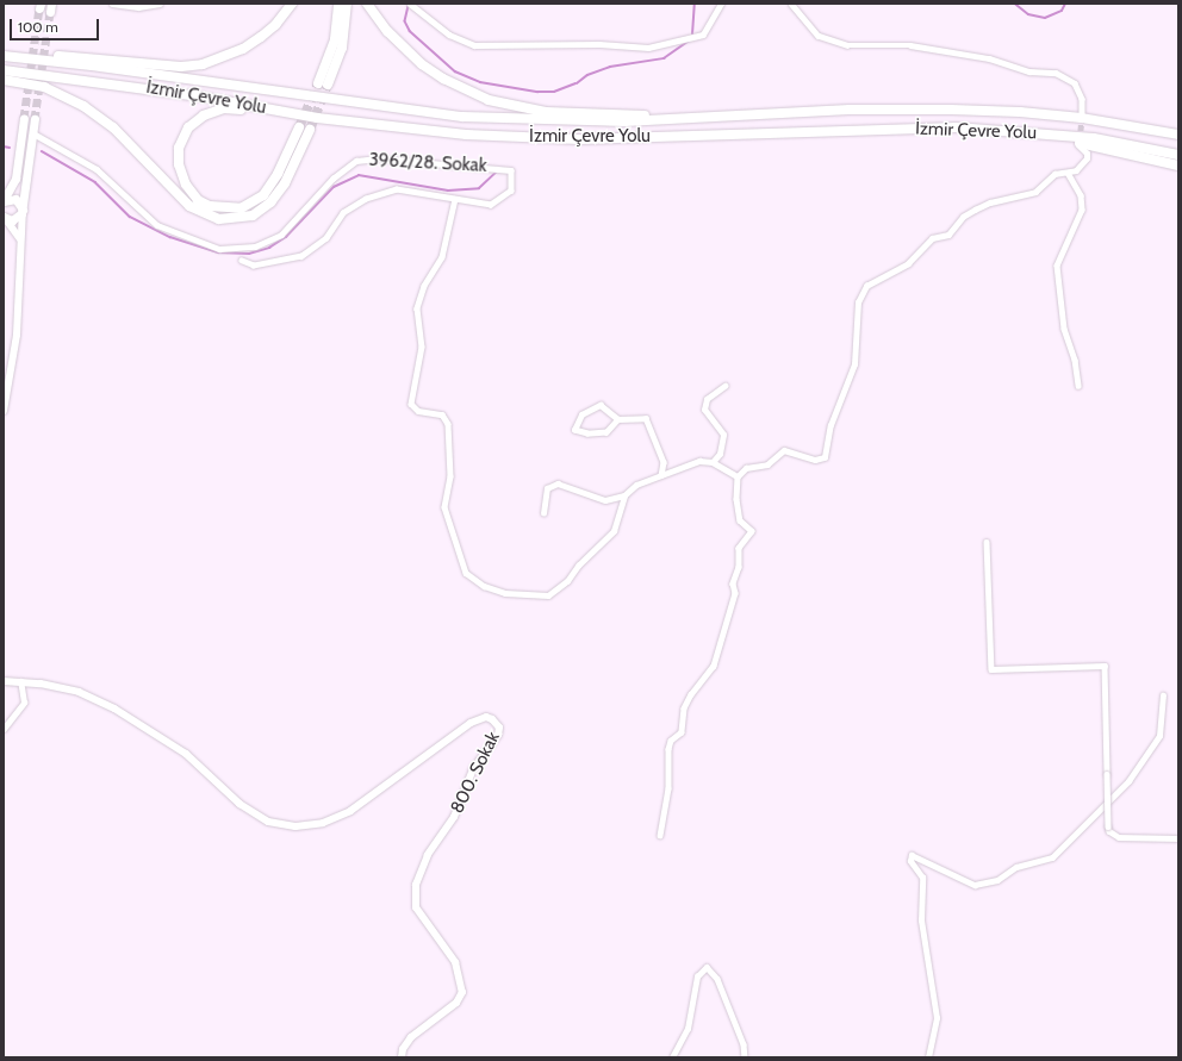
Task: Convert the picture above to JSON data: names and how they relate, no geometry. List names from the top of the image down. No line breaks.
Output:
{"streets":{"highway":["İzmir Çevre Yolu"],"main road":["800. Sokak"],"street":["3962/28. Sokak"]},"scale_bar":"100 m"}
